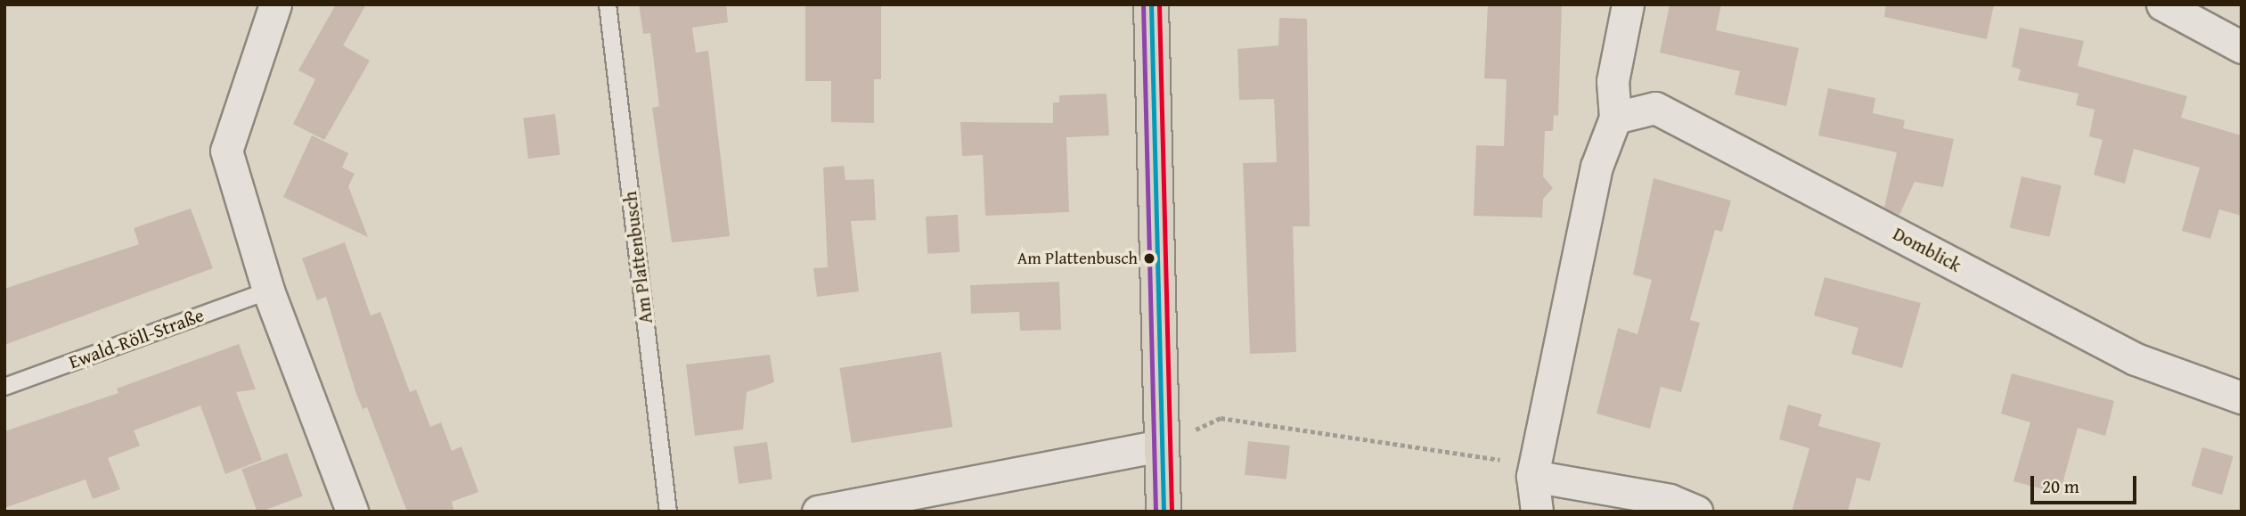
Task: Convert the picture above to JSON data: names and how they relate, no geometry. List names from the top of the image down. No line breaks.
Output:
{"streets":{"street":["Domblick"],"lane":["Am Plattenbusch","Ewald-Röll-Straße"]},"places":["Am Plattenbusch"],"scale_bar":"20 m"}
